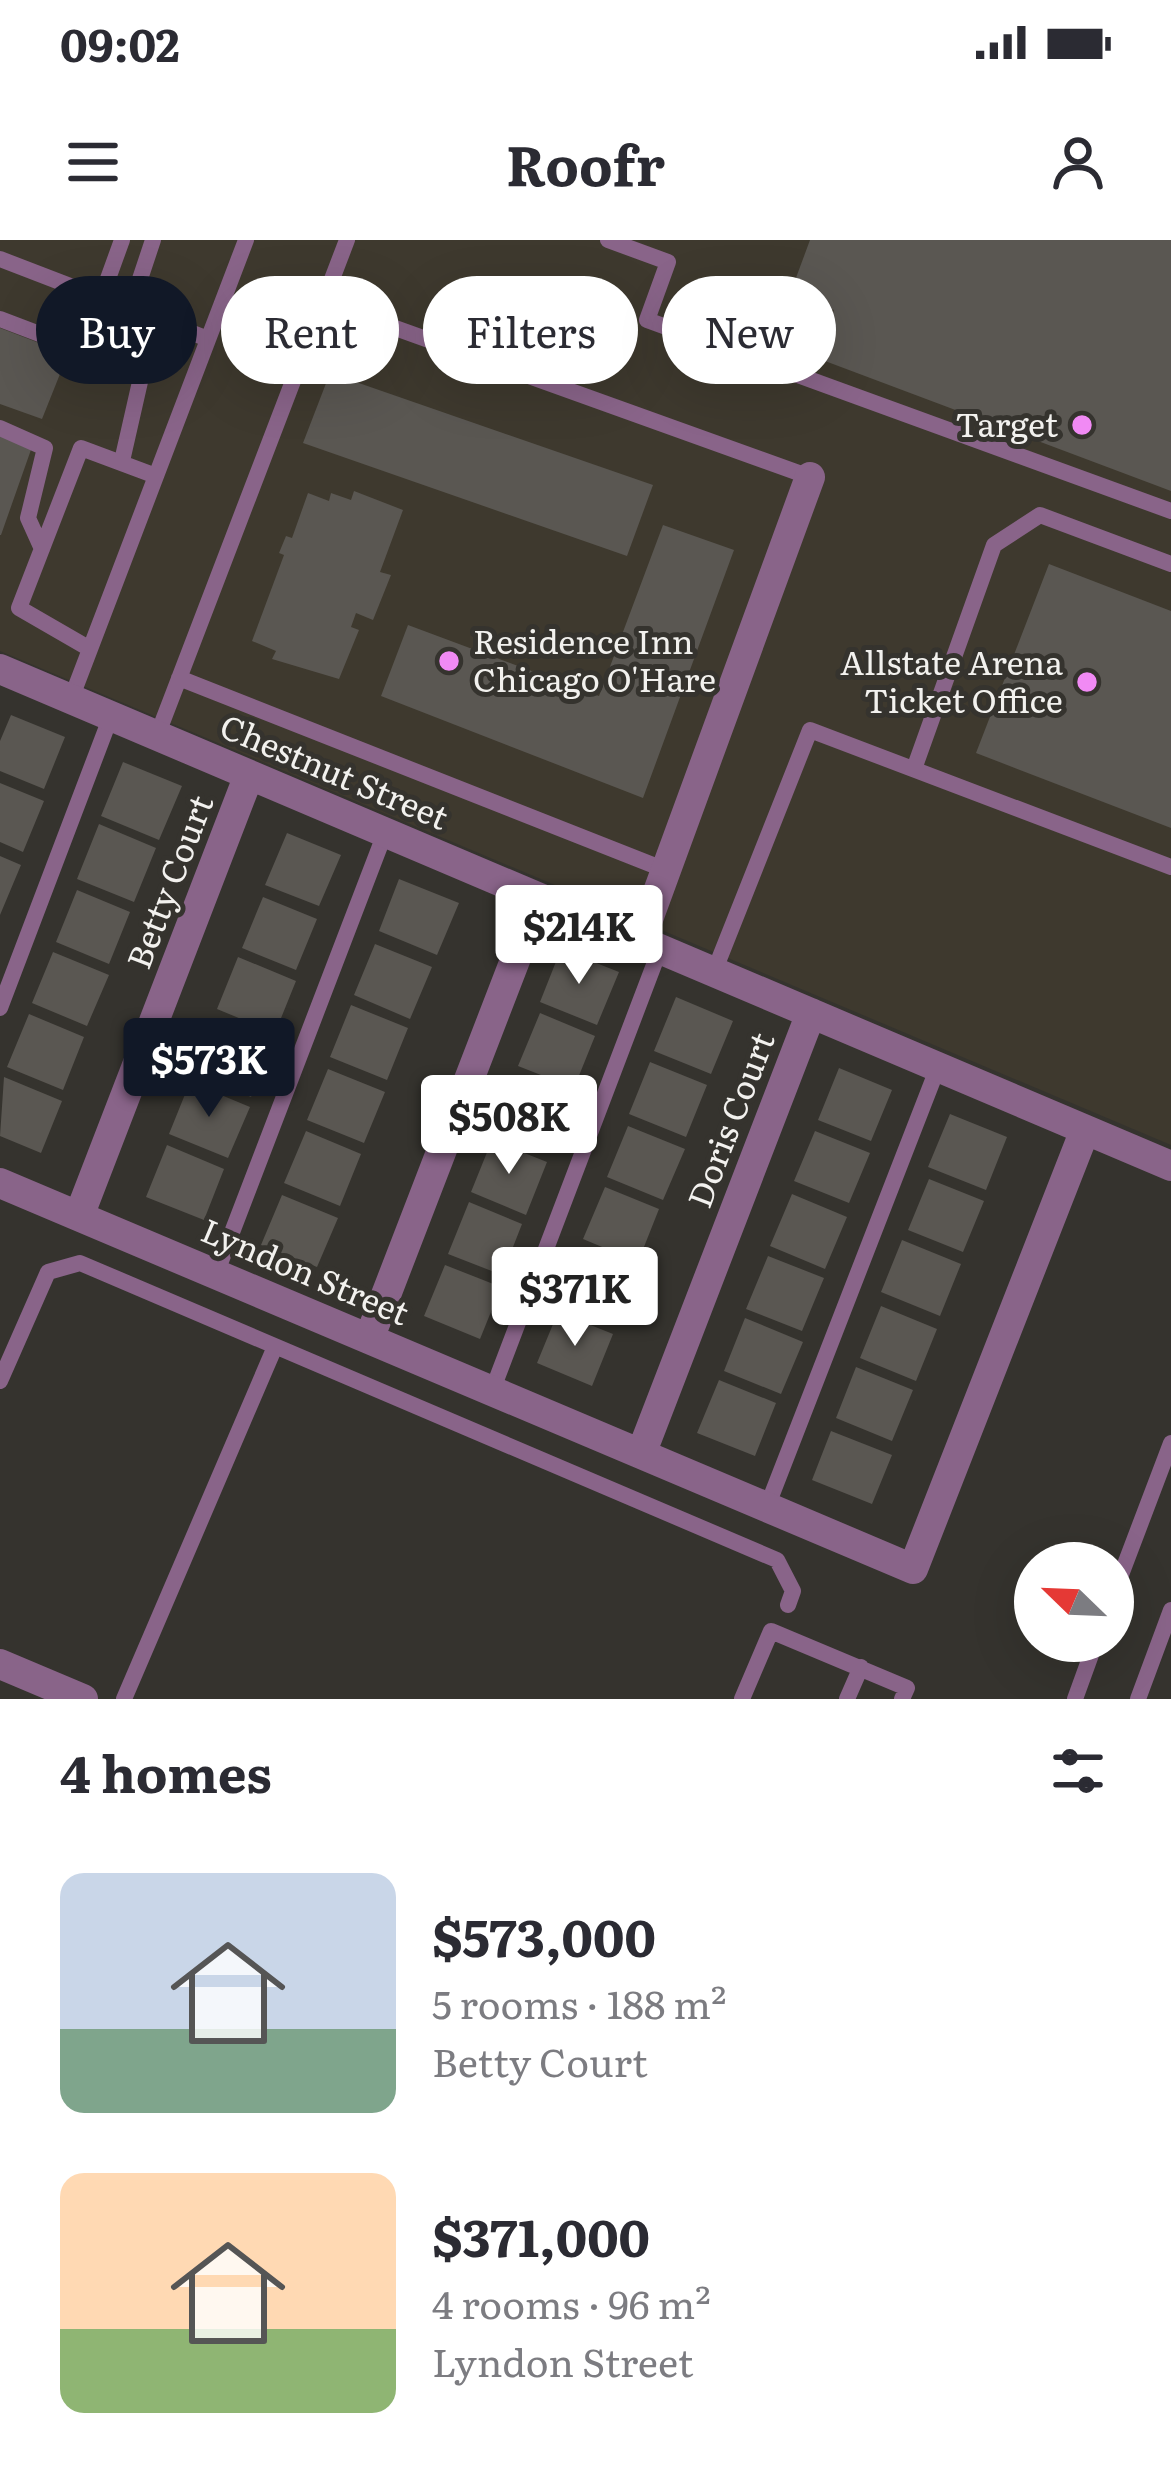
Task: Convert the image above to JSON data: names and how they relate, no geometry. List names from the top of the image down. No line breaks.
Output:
{"streets":{"street":["Chestnut Street","Betty Court","Doris Court","Lyndon Street"]},"crossings":[["Chestnut Street","Betty Court"],["Chestnut Street","Doris Court"],["Chestnut Street","Lyndon Street"],["Betty Court","Lyndon Street"],["Doris Court","Lyndon Street"]],"places":["Target","Residence Inn Chicago O'Hare","Allstate Arena Ticket Office"],"north":"top left","page":{"status":"09:02","header":"Roofr","chip":["Buy","Rent","Filters","New"],"price":["$214K","$573K","$508K","$371K"],"heading":"4 homes","list":[{"name":"$573,000","note":"5 rooms · 188 m² · Betty Court"},{"name":"$371,000","note":"4 rooms · 96 m² · Lyndon Street"}]}}
